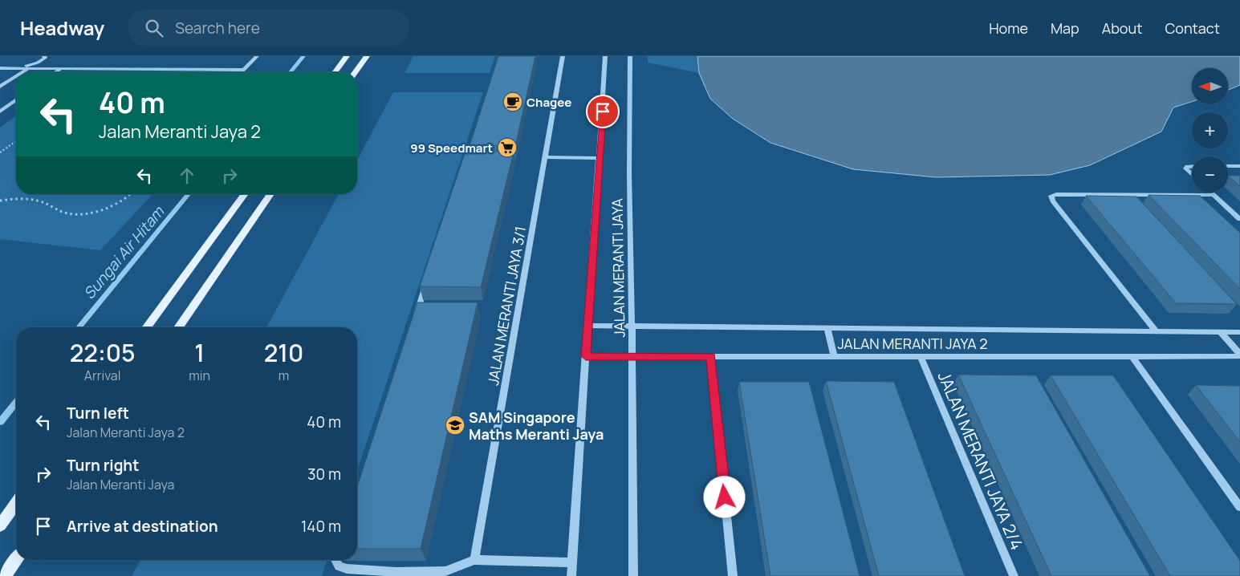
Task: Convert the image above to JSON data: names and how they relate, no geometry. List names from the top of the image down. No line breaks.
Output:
{"streets":{"street":["JALAN MERANTI JAYA","JALAN MERANTI JAYA 3/1","JALAN MERANTI JAYA 2","JALAN MERANTI JAYA 2/4"]},"crossings":[["JALAN MERANTI JAYA","JALAN MERANTI JAYA 2"],["JALAN MERANTI JAYA 2","JALAN MERANTI JAYA 2/4"]],"water":["Sungai Air Hitam"],"places":{"cafe":["Chagee"],"supermarket":["99 Speedmart"],"school or university":["SAM Singapore Maths Meranti Jaya"]},"north":"left","page":{"header":"Headway","search":"Search here","nav":["Home","Map","About","Contact"],"map_buttons":["+","−"],"turn":["40 m","Jalan Meranti Jaya 2"],"eta":["22:05","Arrival","1","min","210","m"],"list":[{"name":"Turn left","note":"Jalan Meranti Jaya 2","value":"40 m"},{"name":"Turn right","note":"Jalan Meranti Jaya","value":"30 m"},{"name":"Arrive at destination","value":"140 m"}]}}
